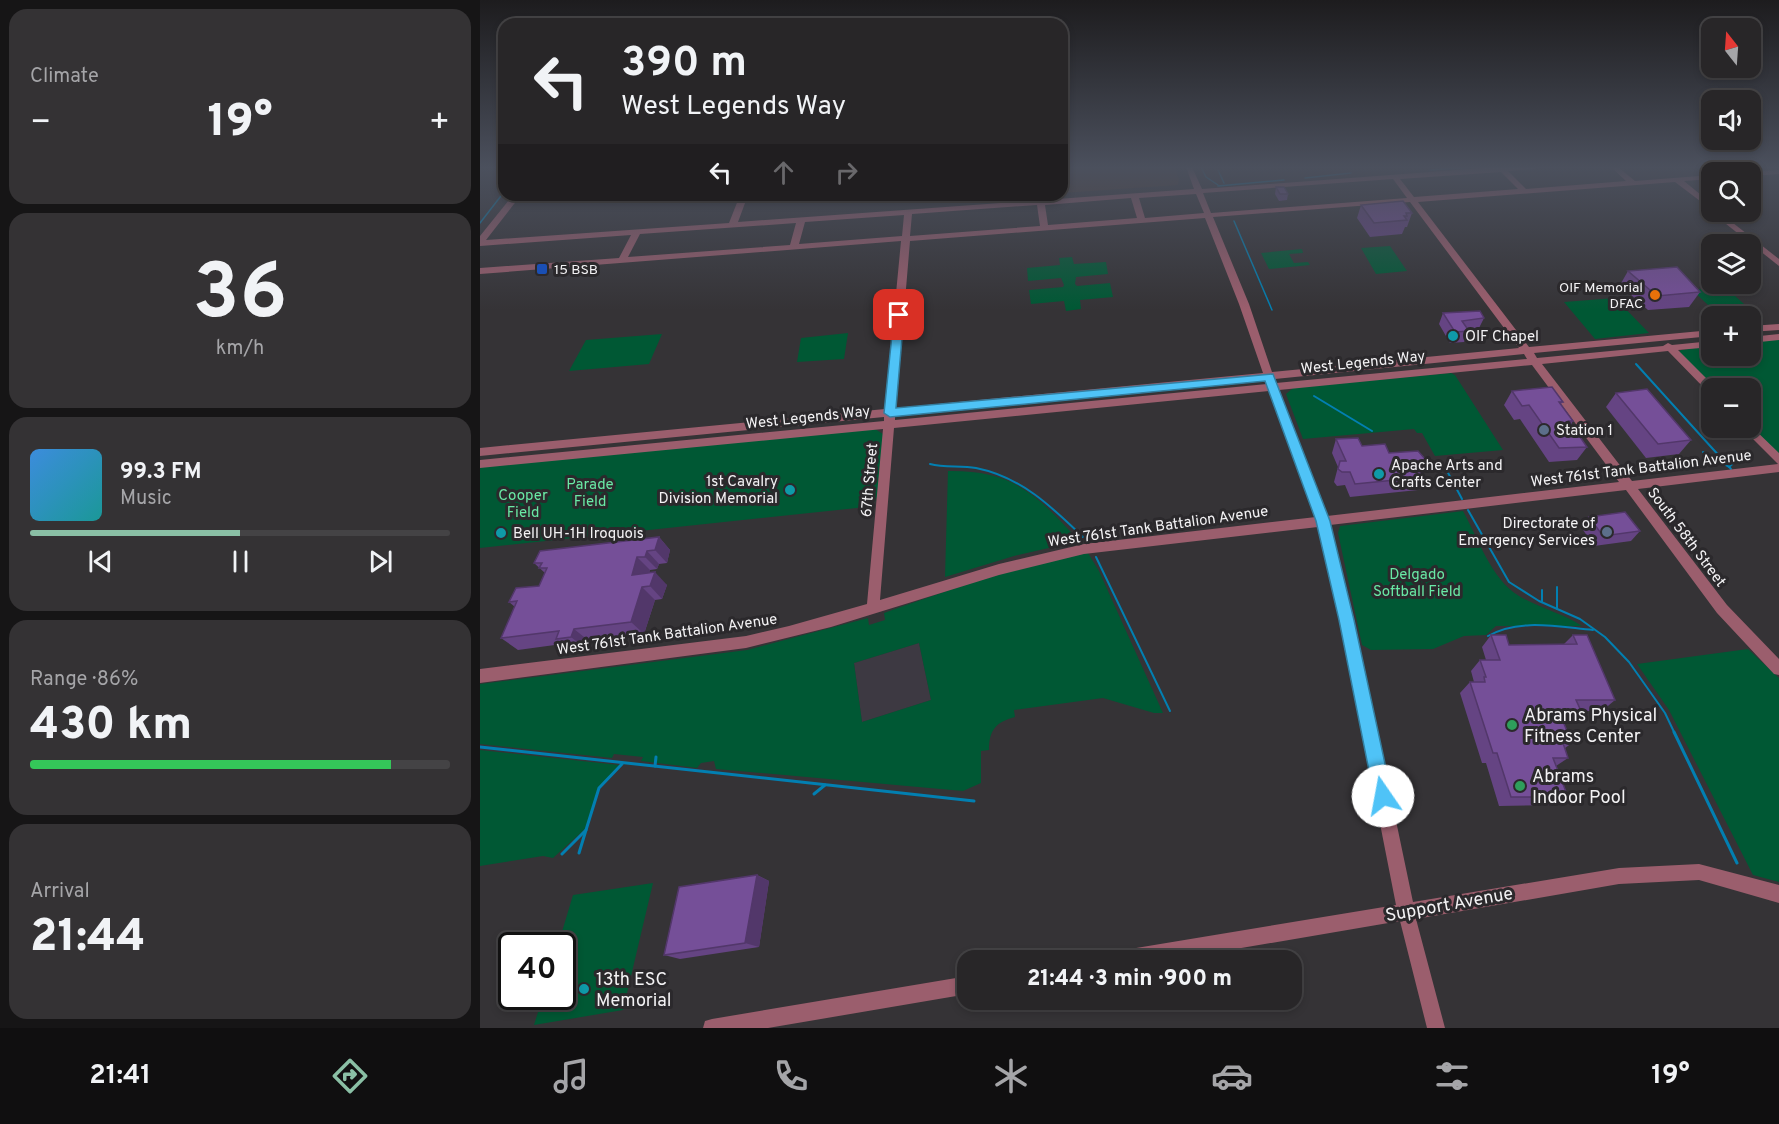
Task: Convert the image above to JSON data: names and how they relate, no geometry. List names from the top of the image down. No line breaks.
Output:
{"streets":{"street":["West Legends Way","West 761st Tank Battalion Avenue","67th Street","South 58th Street","Support Avenue"]},"crossings":[["West Legends Way","67th Street"],["West Legends Way","South 58th Street"],["West 761st Tank Battalion Avenue","67th Street"],["West 761st Tank Battalion Avenue","South 58th Street"]],"parks":["Parade Field","Cooper Field","Delgado Softball Field"],"places":{"transit":["15 BSB"],"other":["OIF Memorial DFAC","OIF Chapel","Station 1","Apache Arts and Crafts Center","1st Cavalry Division Memorial","Directorate of Emergency Services","Bell UH-1H Iroquois","Abrams Physical Fitness Center","Abrams Indoor Pool","13th ESC Memorial"]},"north":"top","page":{"tile":["Climate",["36","km/h"],["Range · 86%","430 km"],["Arrival","21:44"]],"map_buttons":["+","−"],"turn":["390 m","West Legends Way"],"heat":["−","19°","+"],"song":["99.3 FM","Music"],"limit":"40","trip":"21:44 · 3 min · 900 m","tabs":["21:41","19°"]}}
